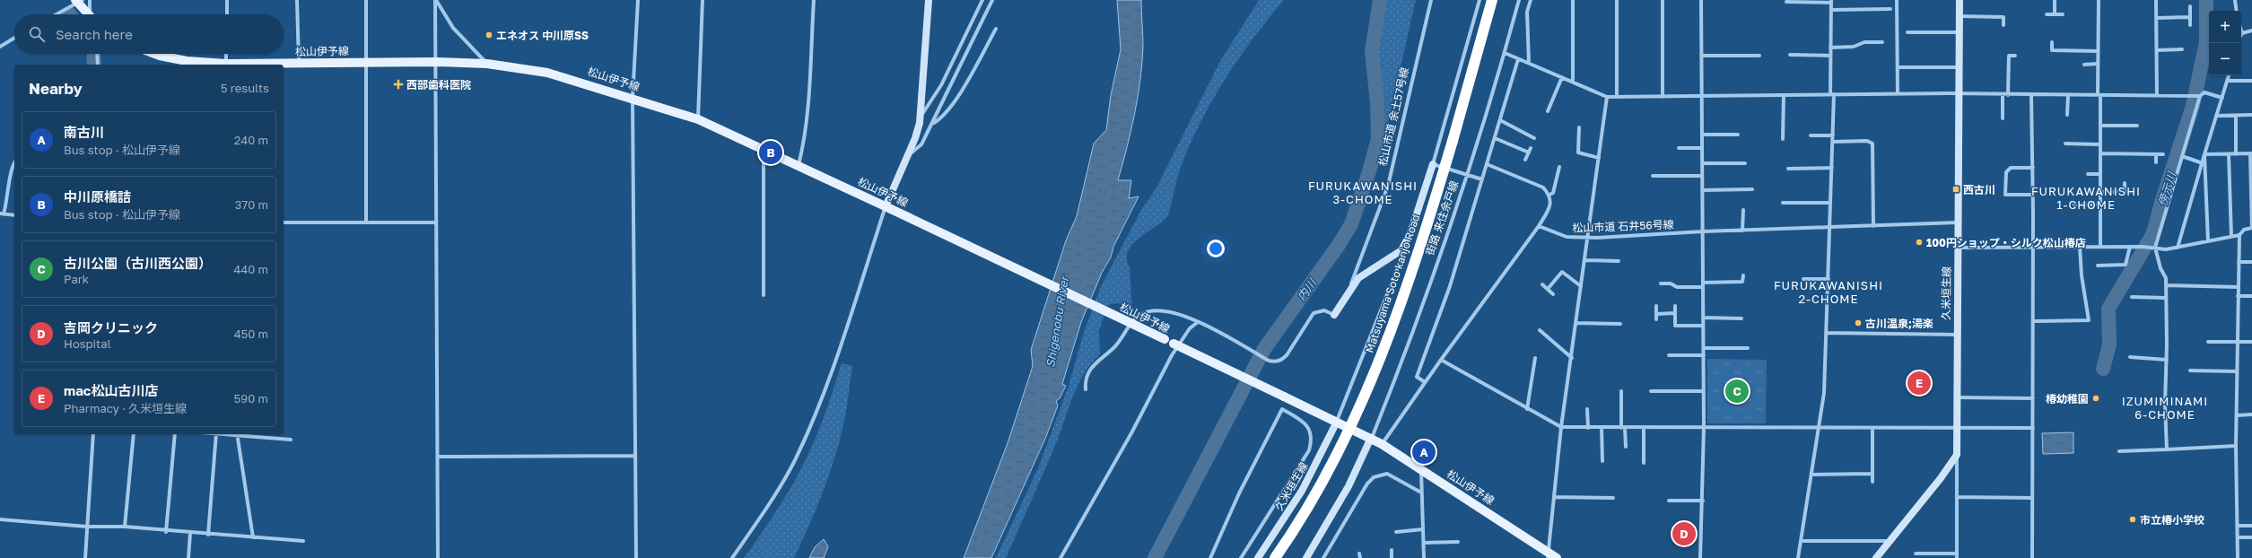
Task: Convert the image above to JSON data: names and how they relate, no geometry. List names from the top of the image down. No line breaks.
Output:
{"streets":{"highway":["Matsuyama Soto kanjo Road"],"main road":["松山伊予線","松山市道 余土57号線","久米垣生線"],"street":["街路 来住余戸線","松山市道 石井56号線"]},"crossings":[["松山伊予線","街路 来住余戸線"],["松山伊予線","久米垣生線"],["松山市道 石井56号線","久米垣生線"]],"districts":["FURUKAWANISHI 3-CHOME","FURUKAWANISHI 1-CHOME","FURUKAWANISHI 2-CHOME","IZUMIMINAMI 6-CHOME"],"water":["傍示川","内川","Shigenobu River"],"places":{"other":["エネオス 中川原SS","100円ショップ・シルク松山椿店","古川温泉;湯楽","椿幼稚園","市立椿小学校"],"health":["西部歯科医院"],"transit":["西古川"]},"page":{"map_buttons":["+","−"],"search":"Search here","heading":["Nearby","5 results"],"list":[{"mark":"A","name":"南古川","note":"Bus stop · 松山伊予線","value":"240 m"},{"mark":"B","name":"中川原橋詰","note":"Bus stop · 松山伊予線","value":"370 m"},{"mark":"C","name":"古川公園（古川西公園）","note":"Park","value":"440 m"},{"mark":"D","name":"吉岡クリニック","note":"Hospital","value":"450 m"},{"mark":"E","name":"mac松山古川店","note":"Pharmacy · 久米垣生線","value":"590 m"}],"pins":["B","E","C","A","D"]}}
